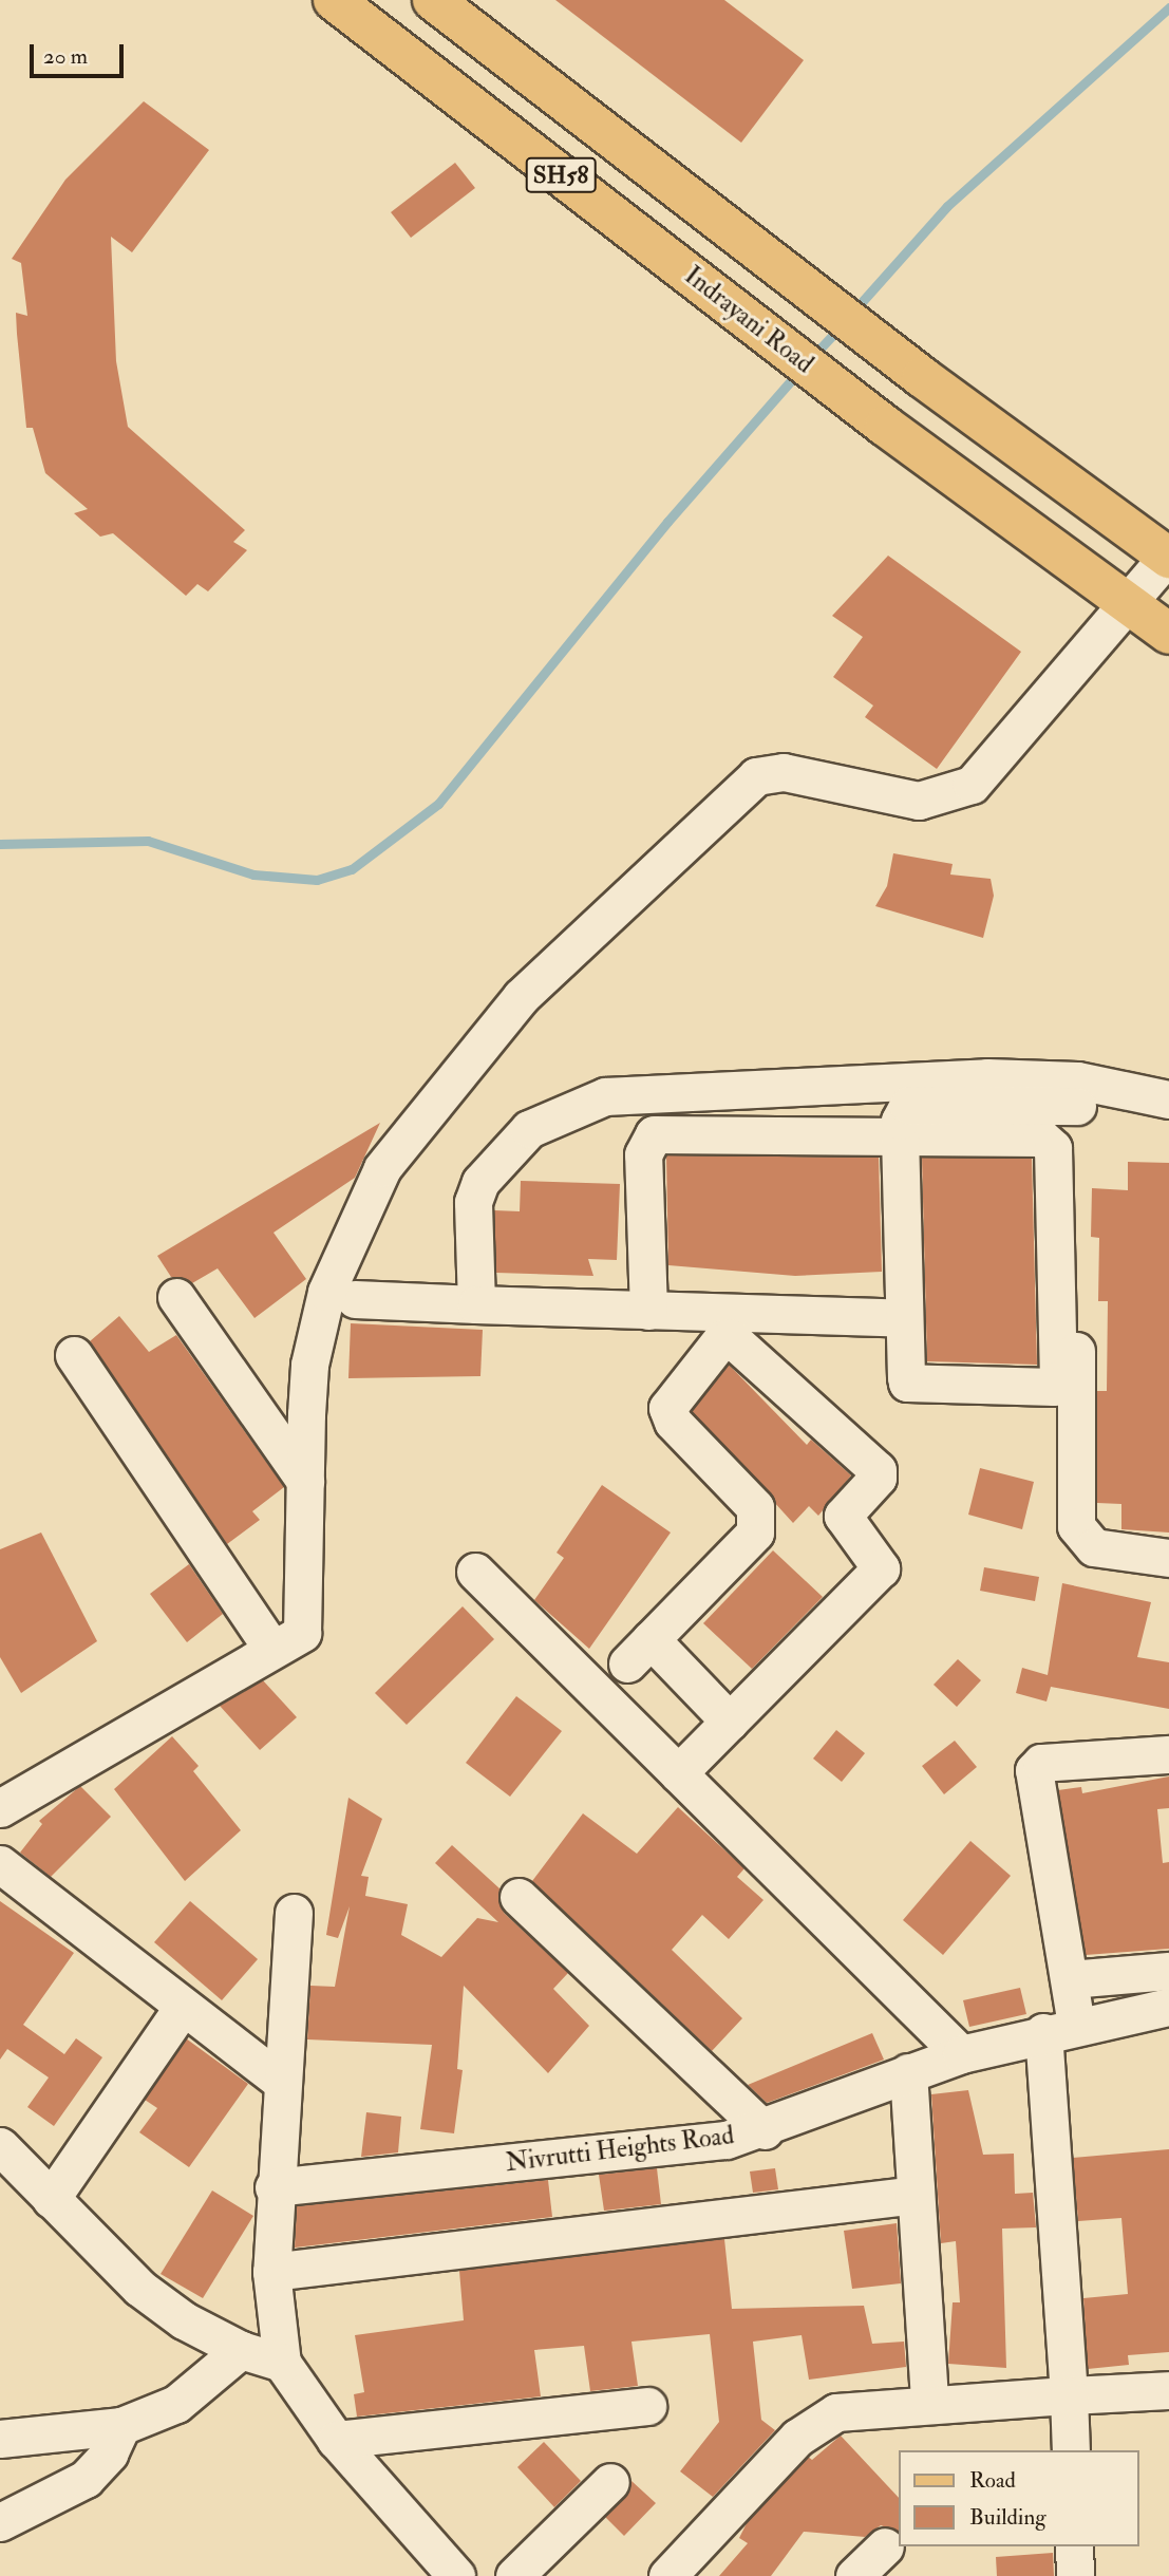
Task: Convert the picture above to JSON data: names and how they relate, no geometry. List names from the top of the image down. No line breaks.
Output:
{"streets":{"main road":["SH58","Indrayani Road"],"street":["Nivrutti Heights Road"]},"legend":["Road","Building"],"scale_bar":"20 m"}
